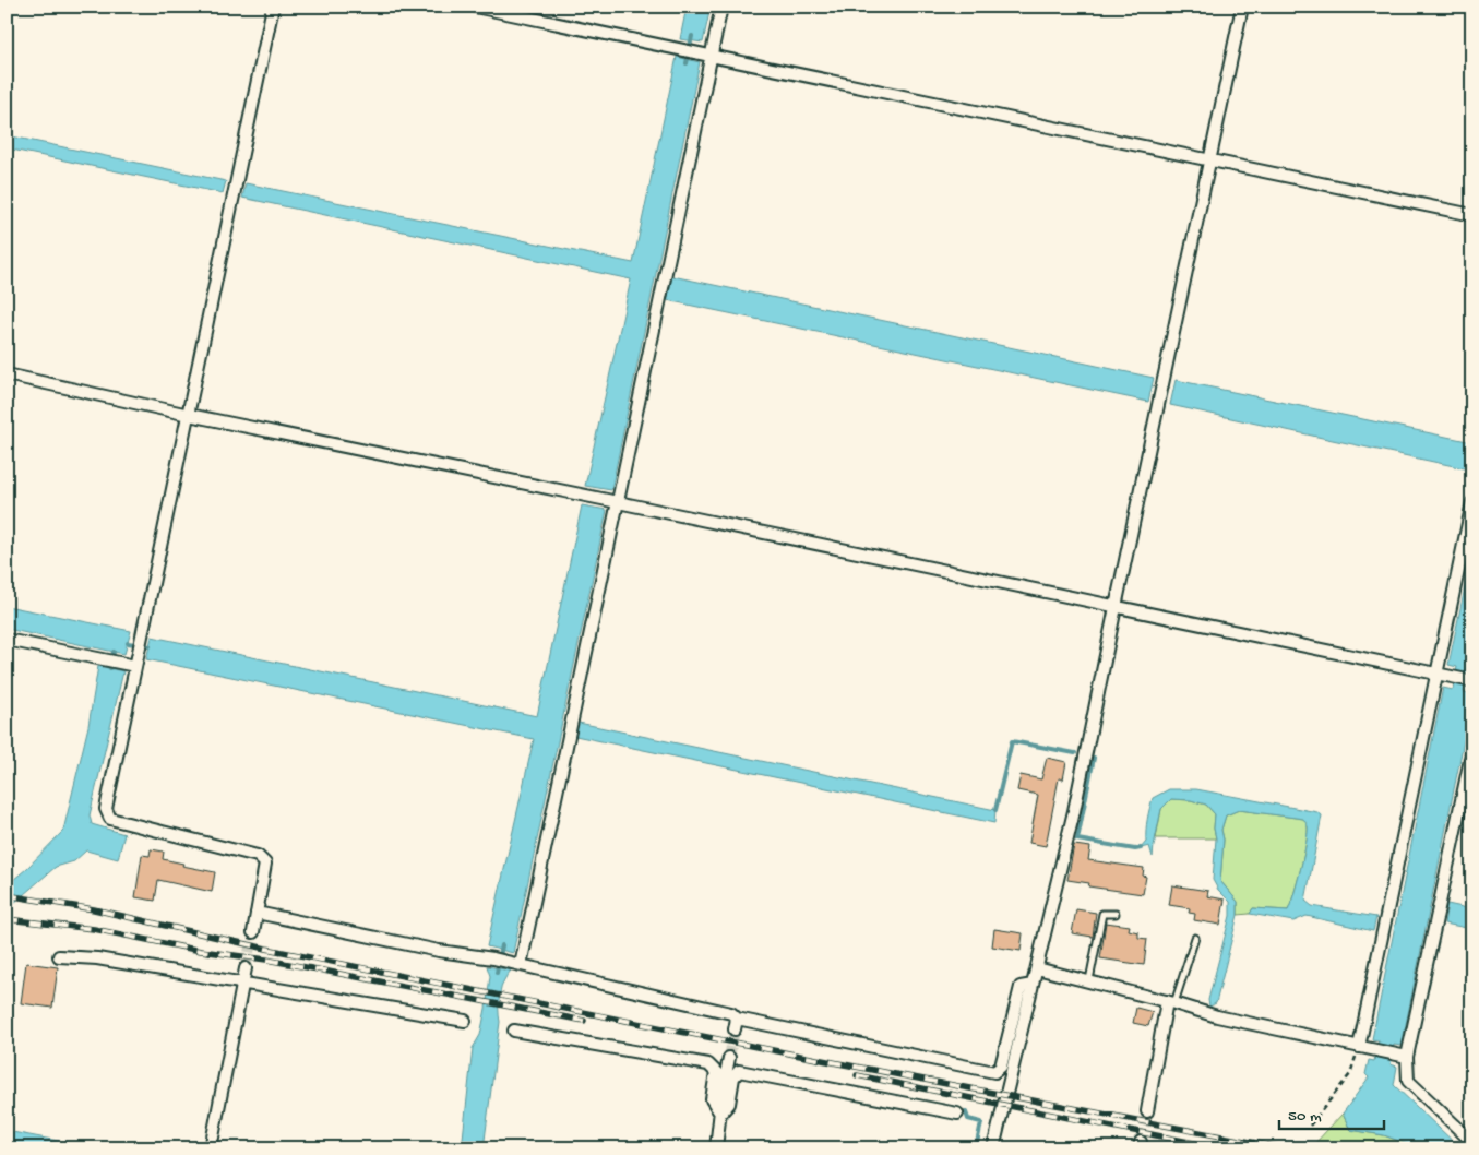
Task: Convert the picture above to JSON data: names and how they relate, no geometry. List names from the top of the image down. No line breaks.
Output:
{"scale_bar":"50 m"}
